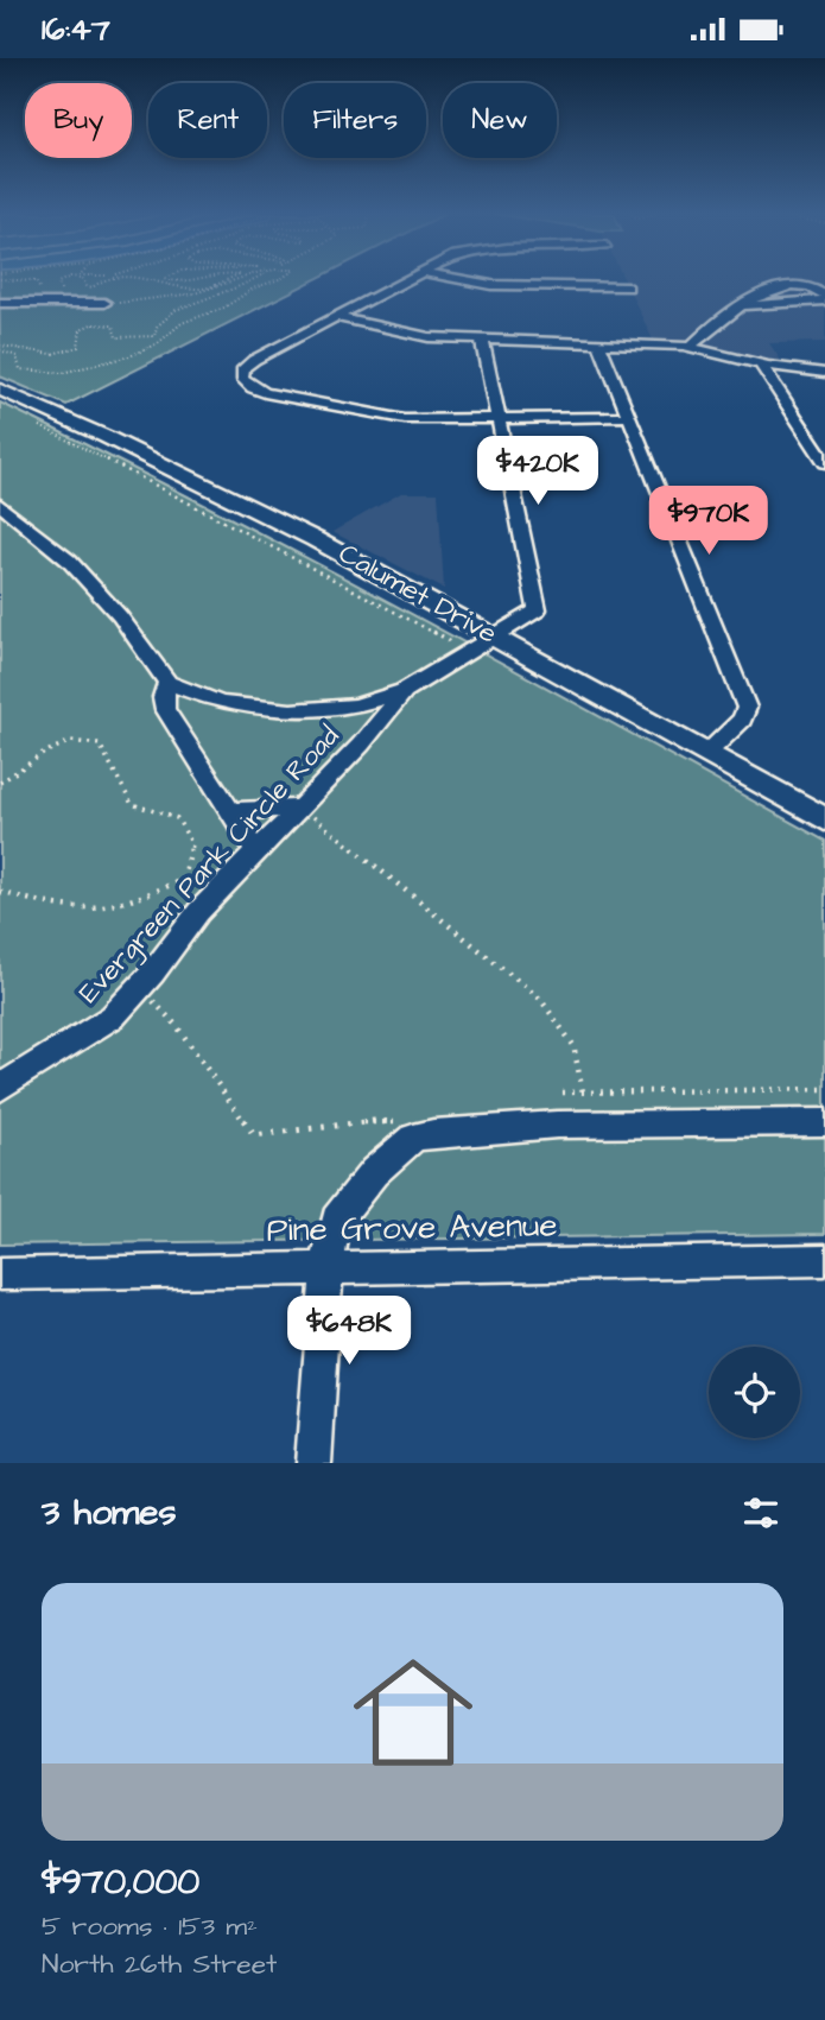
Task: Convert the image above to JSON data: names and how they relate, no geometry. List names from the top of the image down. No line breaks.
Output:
{"streets":{"main road":["Calumet Drive"],"street":["Evergreen Park Circle Road","Pine Grove Avenue"]},"crossings":[["Calumet Drive","Evergreen Park Circle Road"]],"page":{"status":"16:47","chip":["Buy","Rent","Filters","New"],"price":["$420K","$970K","$648K"],"heading":"3 homes","list":[{"name":"$970,000","note":"5 rooms · 153 m² · North 26th Street"}]}}
